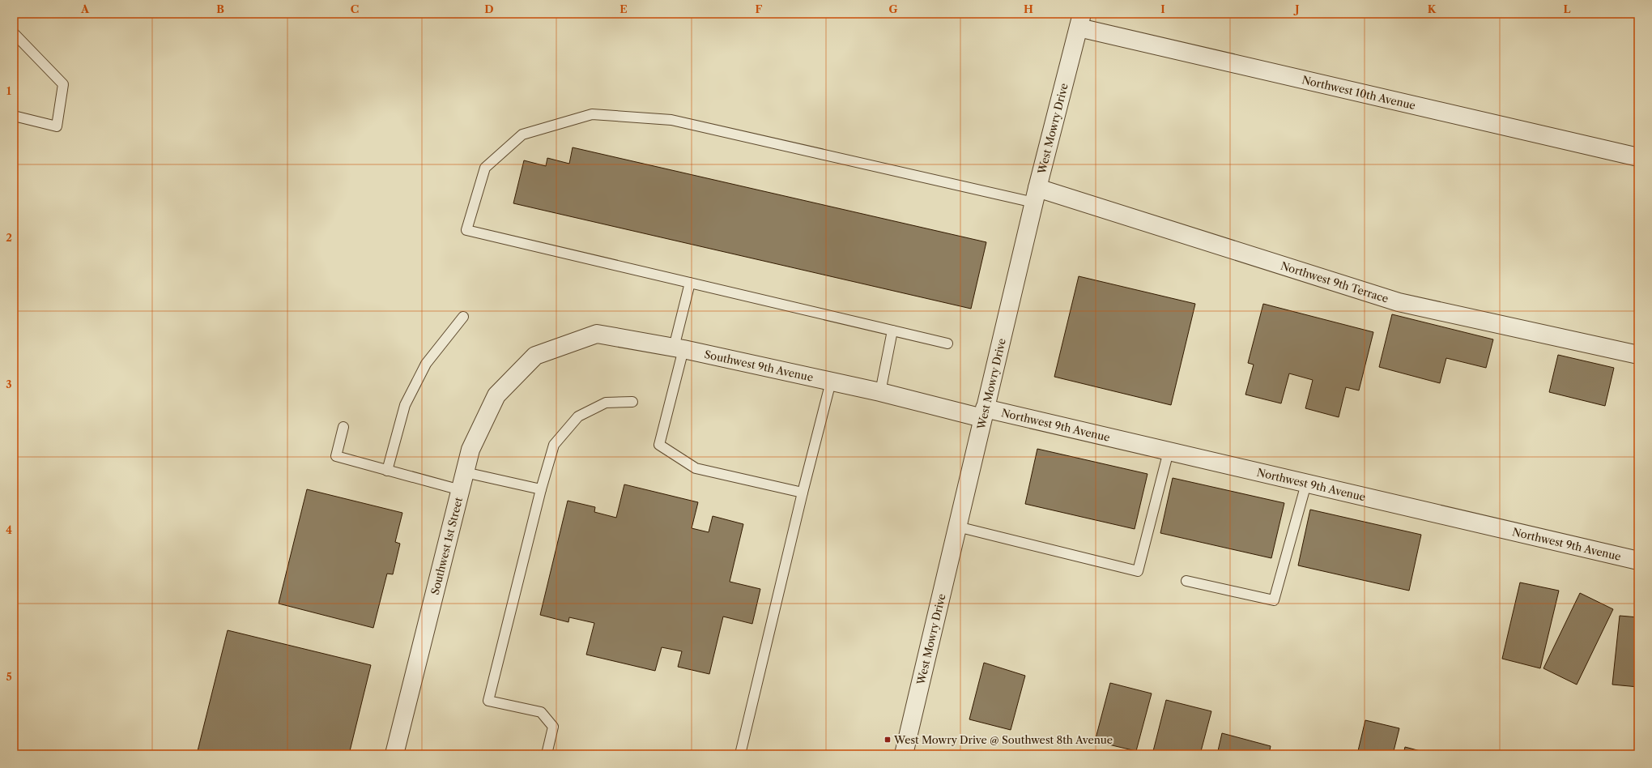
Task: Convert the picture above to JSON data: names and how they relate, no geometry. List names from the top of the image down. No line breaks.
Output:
{"streets":{"street":["Northwest 10th Avenue","West Mowry Drive","Northwest 9th Terrace","Southwest 9th Avenue","Northwest 9th Avenue","Southwest 1st Street"]},"crossings":[["Northwest 10th Avenue","West Mowry Drive"],["West Mowry Drive","Northwest 9th Terrace"],["West Mowry Drive","Southwest 9th Avenue"],["West Mowry Drive","Northwest 9th Avenue"],["Southwest 9th Avenue","Northwest 9th Avenue"],["Southwest 9th Avenue","Southwest 1st Street"]],"places":{"transit":["West Mowry Drive @ Southwest 8th Avenue"]},"grid":{"columns":["A","B","C","D","E","F","G","H","I","J","K","L"],"rows":["1","2","3","4","5"]}}
